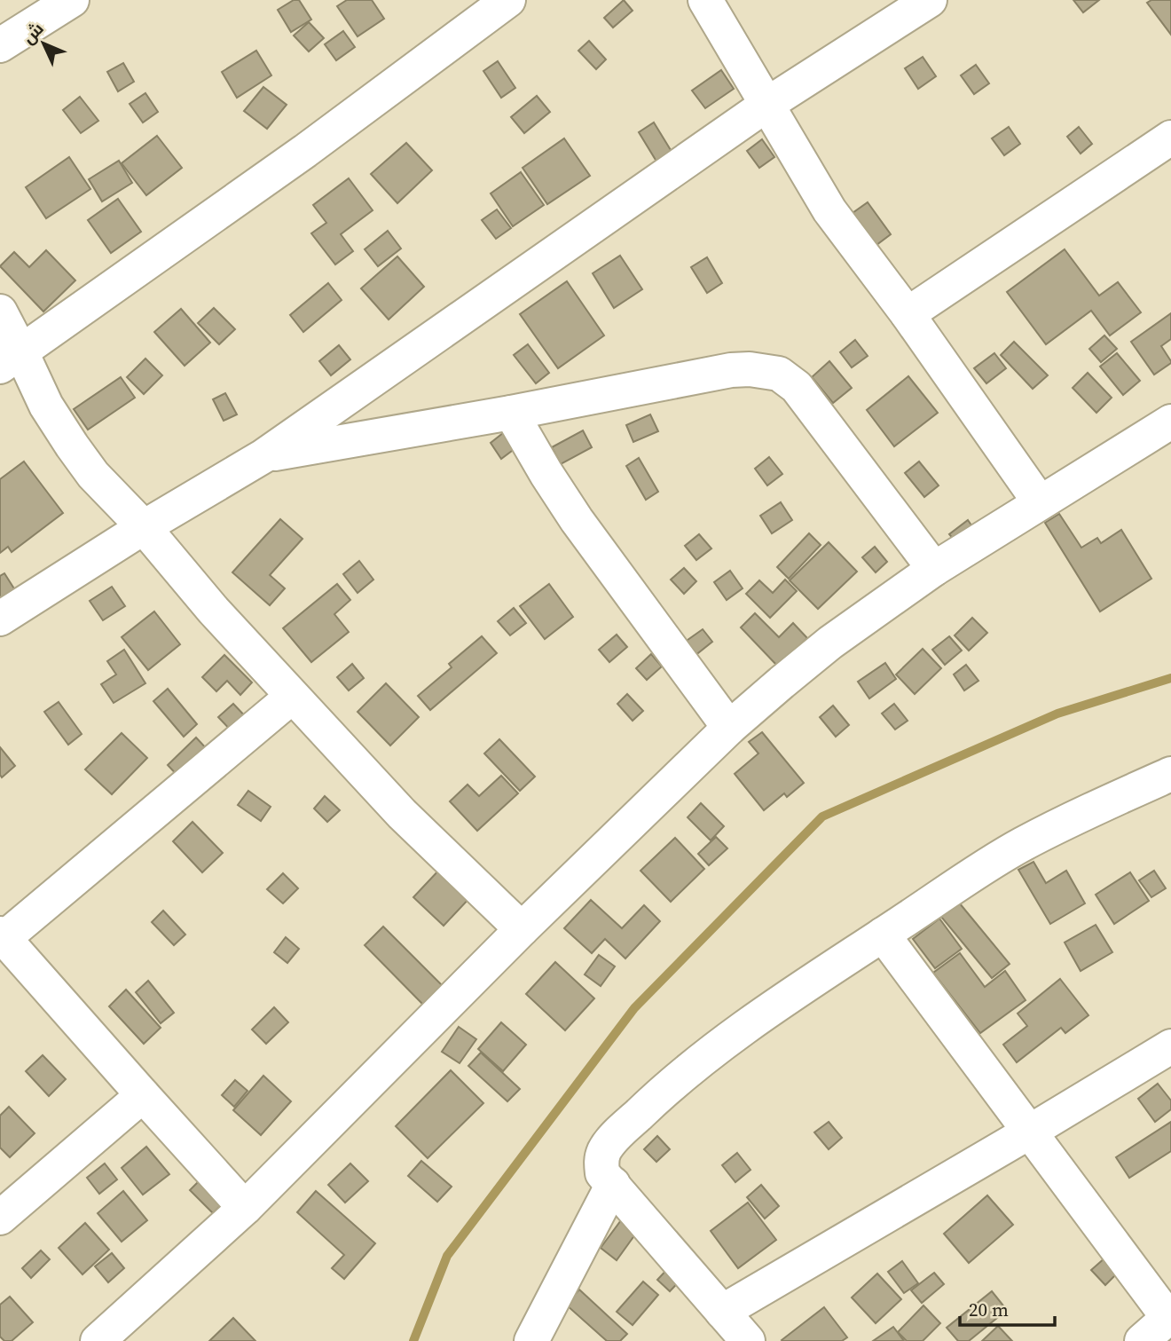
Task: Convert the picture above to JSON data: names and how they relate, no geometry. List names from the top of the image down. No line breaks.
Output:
{"scale_bar":"20 m","north":"top left"}
